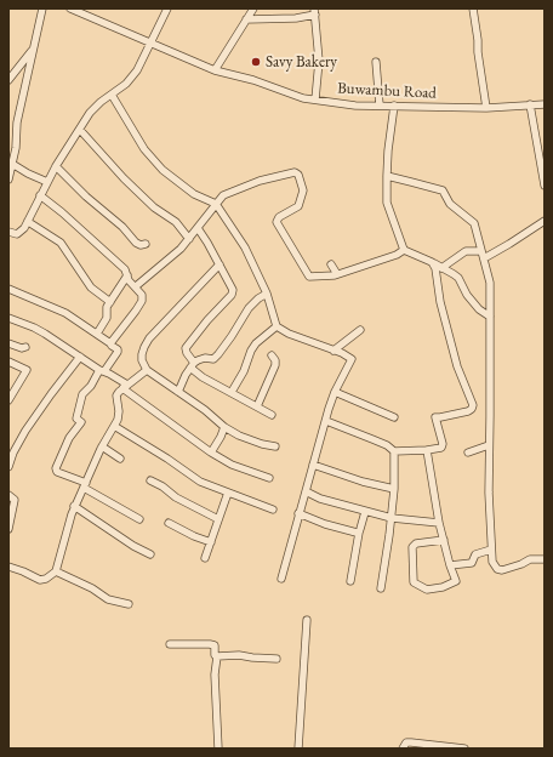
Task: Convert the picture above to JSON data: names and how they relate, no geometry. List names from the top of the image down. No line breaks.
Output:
{"streets":{"street":["Buwambu Road"]},"places":["Savy Bakery"]}
